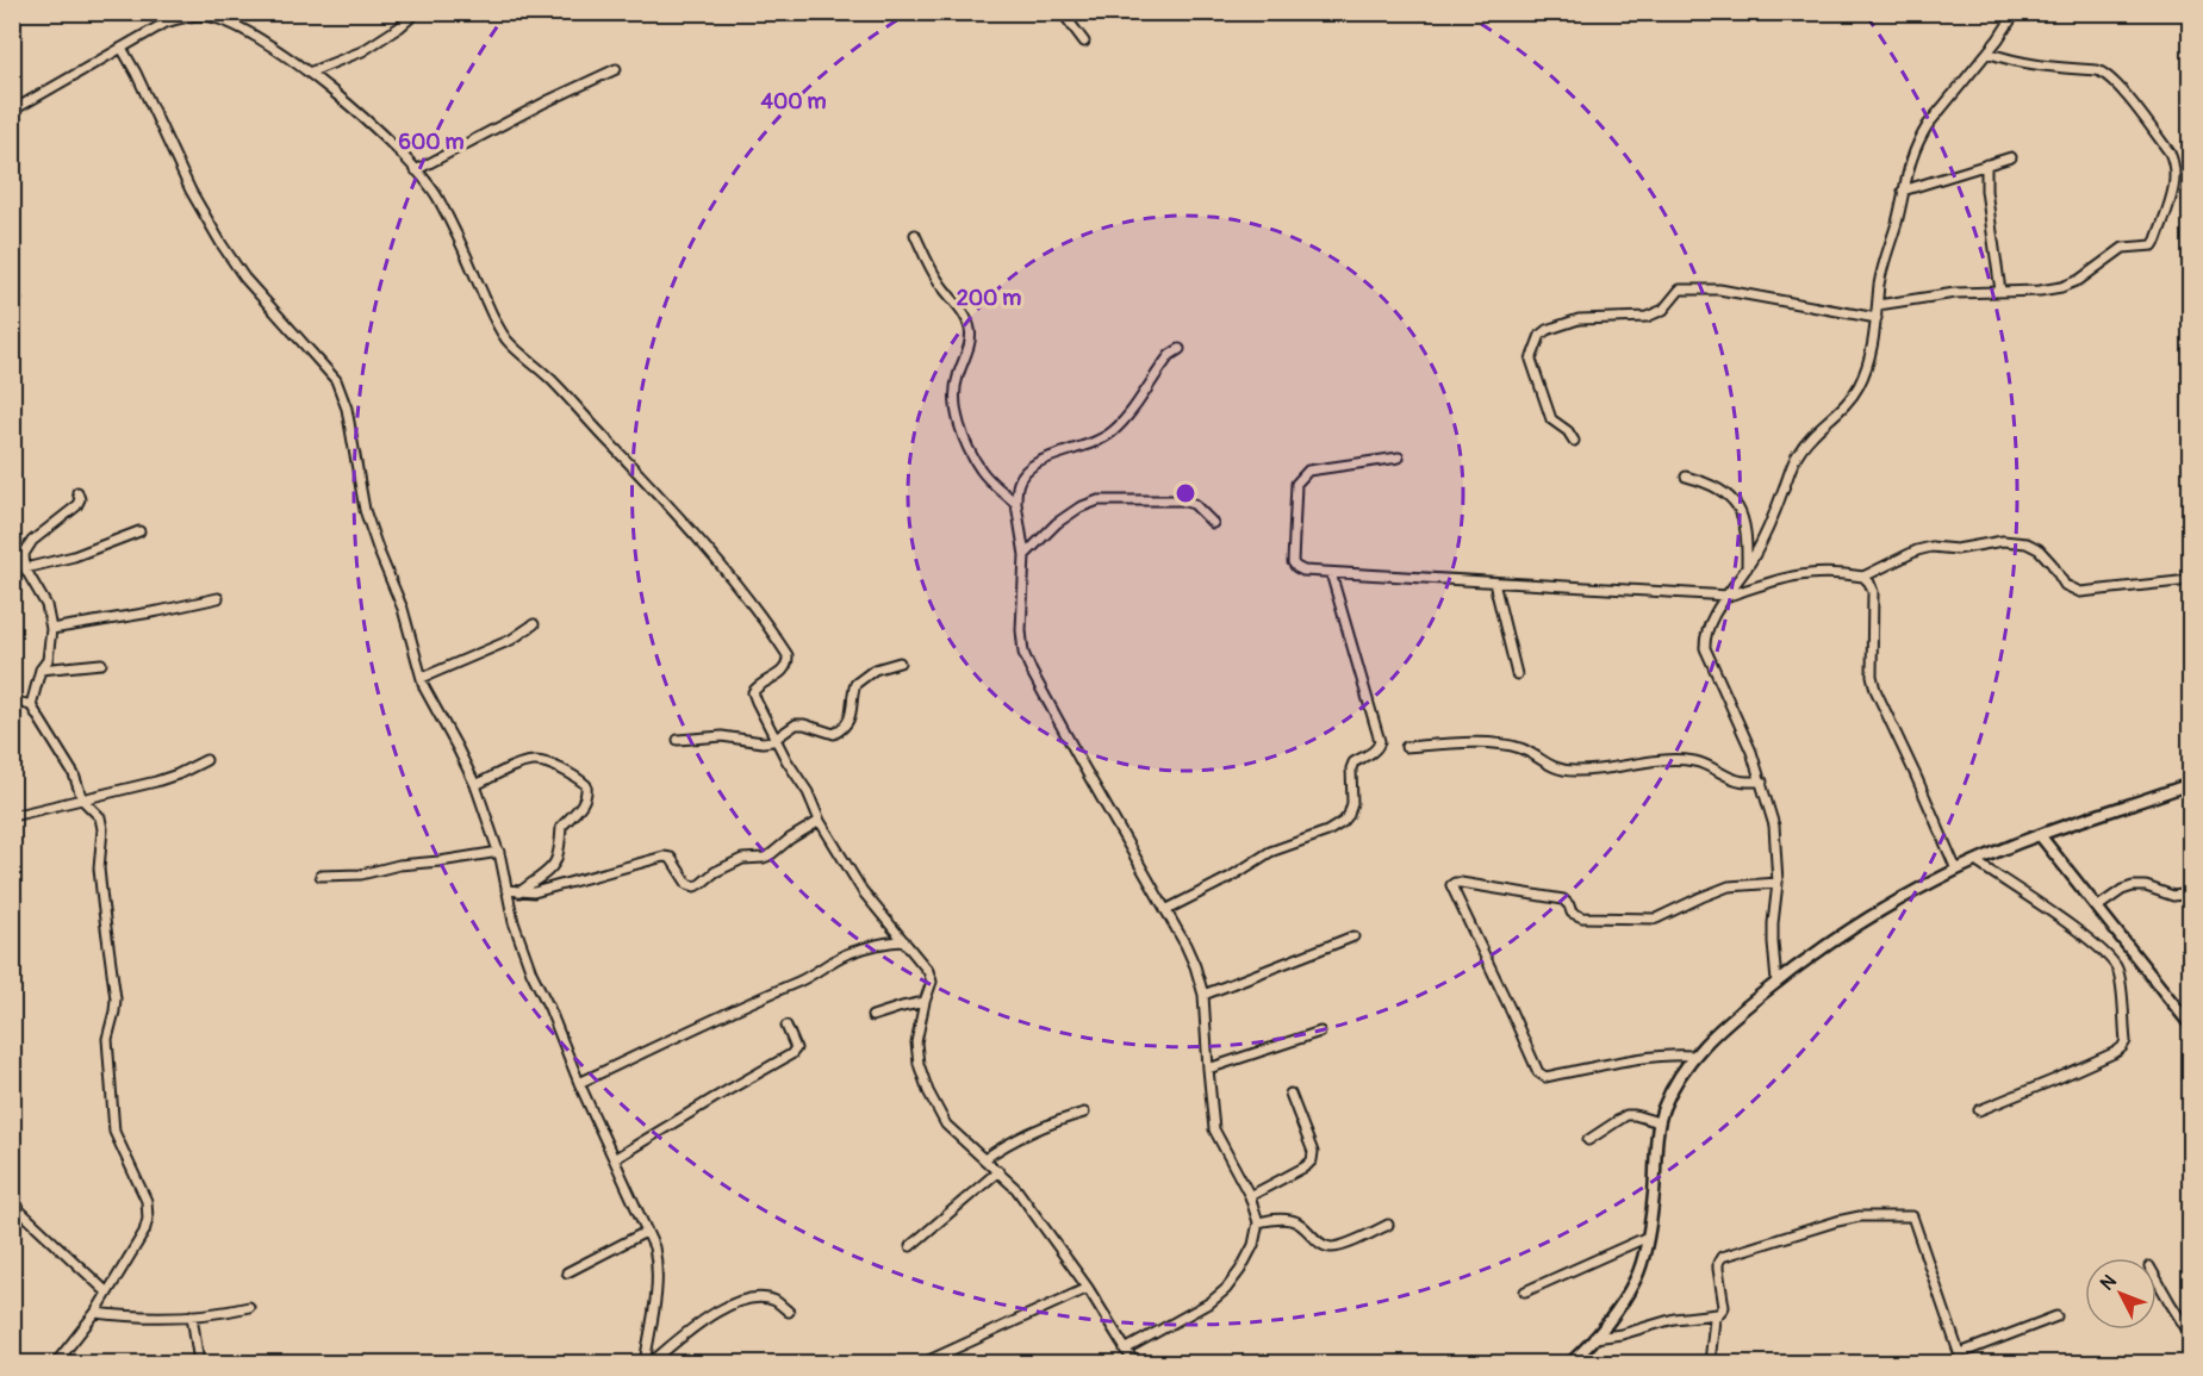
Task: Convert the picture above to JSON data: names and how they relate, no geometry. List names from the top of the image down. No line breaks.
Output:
{"north":"top left","rings":["400 m","600 m","200 m"]}
